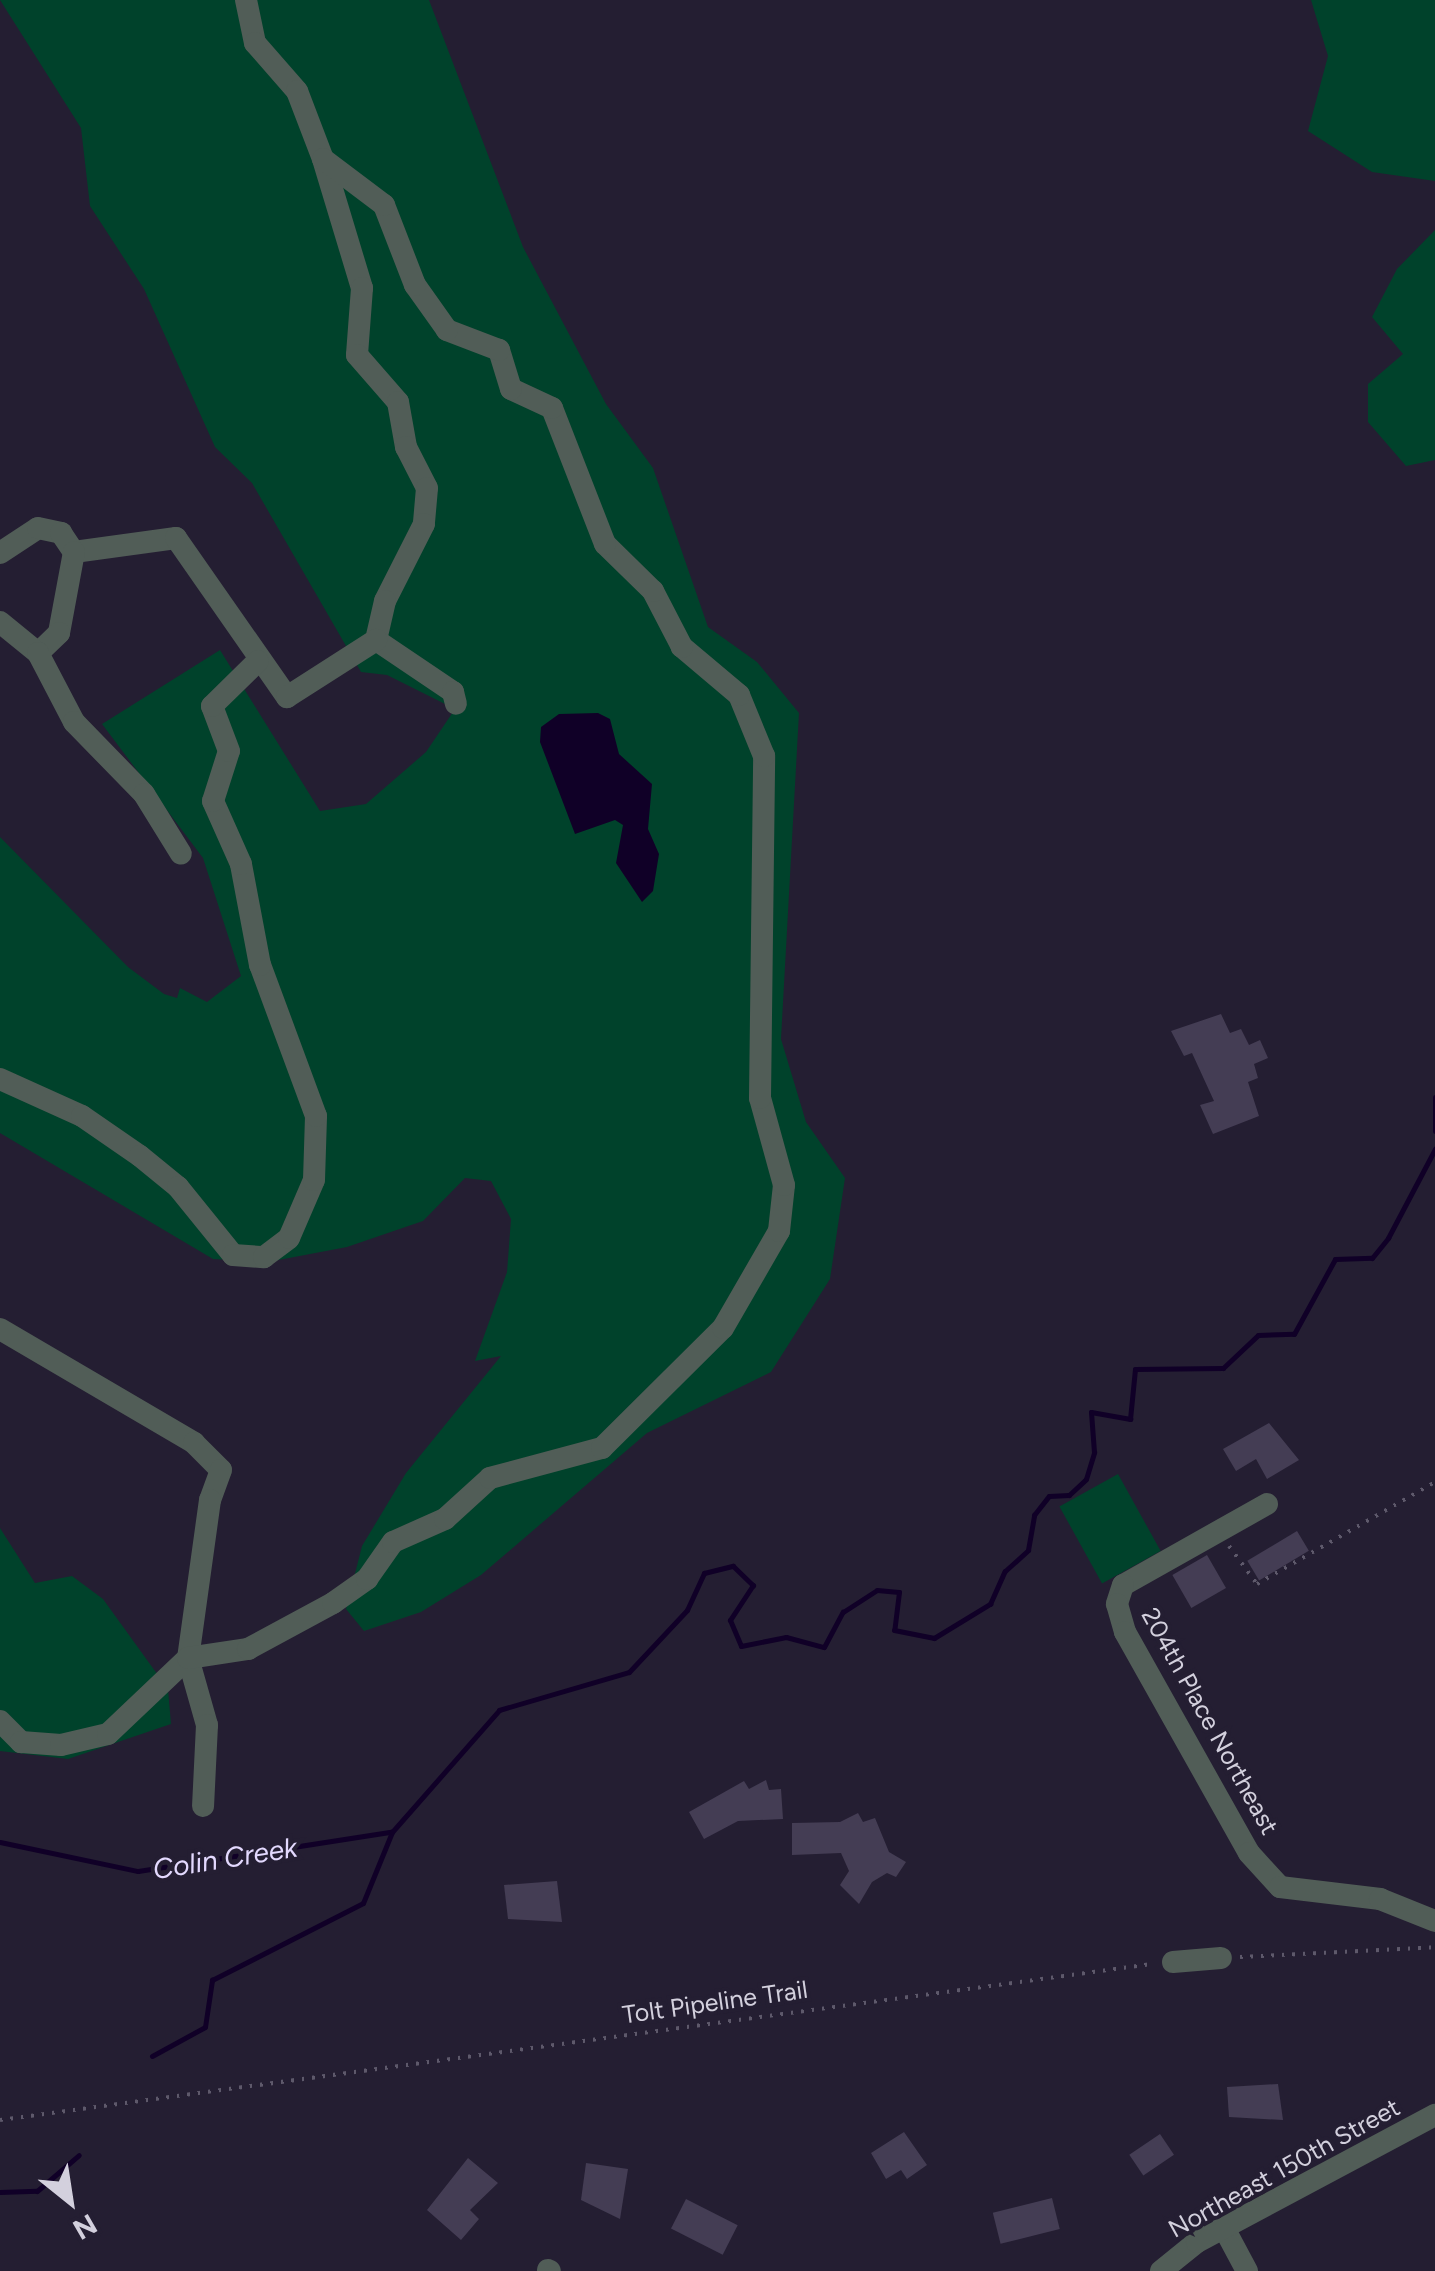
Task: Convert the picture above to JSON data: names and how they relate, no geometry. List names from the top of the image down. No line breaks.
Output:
{"streets":{"street":["204th Place Northeast","Northeast 150th Street"],"path":["Tolt Pipeline Trail"]},"water":["Colin Creek"],"north":"bottom right"}
